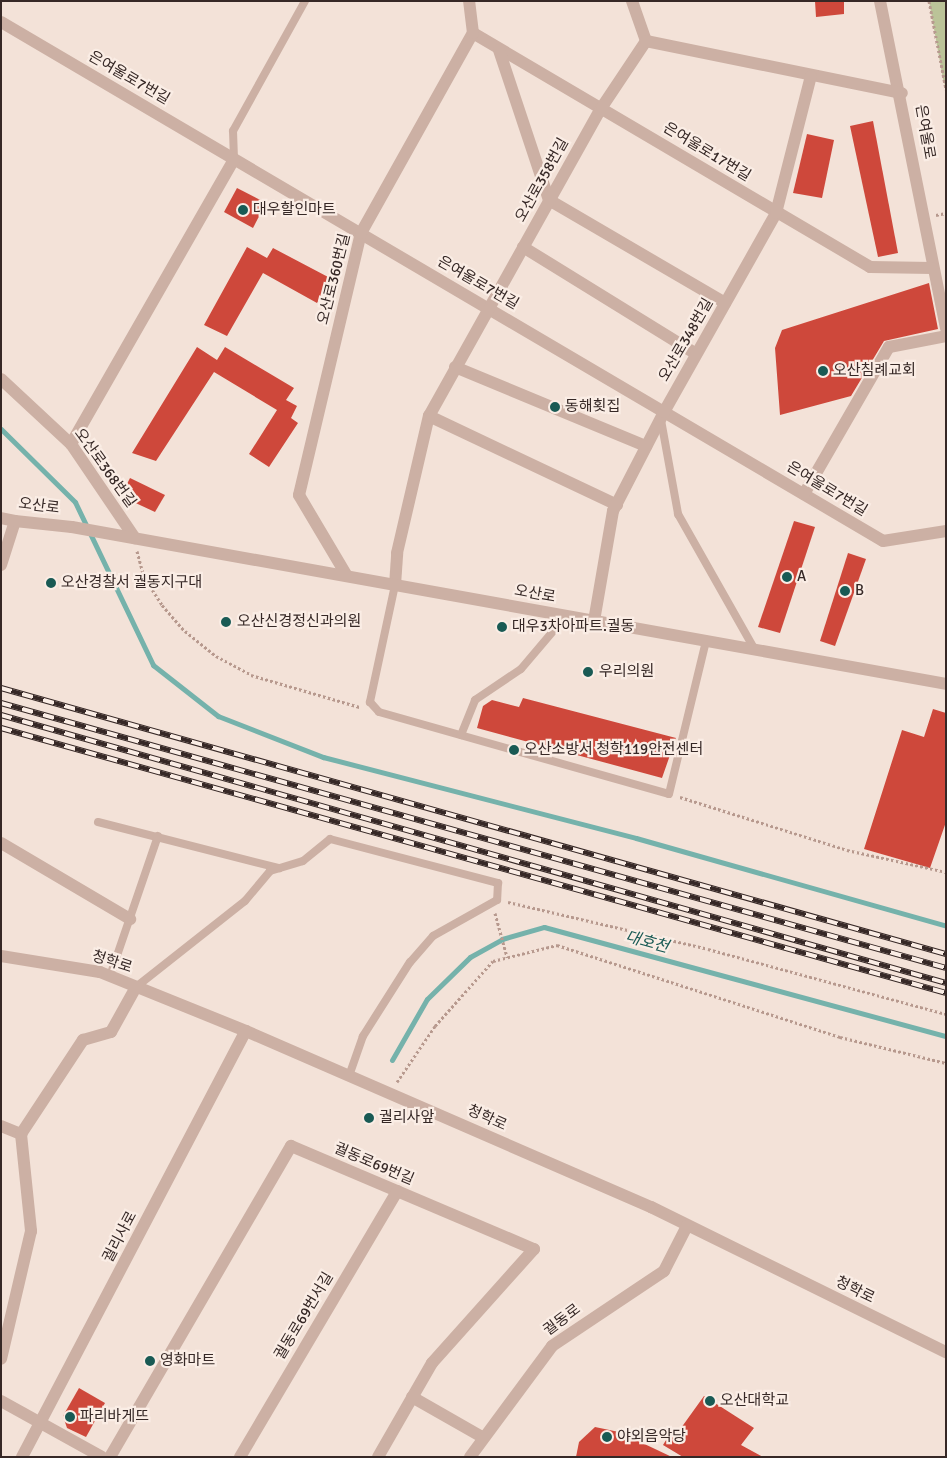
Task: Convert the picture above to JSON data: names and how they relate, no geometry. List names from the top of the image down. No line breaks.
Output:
{"streets":{"street":["은여울로7번길","은여울로","은여울로17번길","오산로358번길","오산로360번길","오산로348번길","오산로368번길","오산로","청학로","궐동로69번길","궐리사로","궐동로69번서길","궐동로"]},"crossings":[["은여울로7번길","오산로358번길"],["은여울로7번길","오산로360번길"],["은여울로7번길","오산로348번길"],["은여울로","은여울로17번길"],["은여울로17번길","오산로358번길"],["은여울로17번길","오산로360번길"],["은여울로17번길","오산로348번길"],["오산로358번길","오산로"],["오산로360번길","오산로"],["오산로348번길","오산로"],["오산로368번길","오산로"],["청학로","궐리사로"],["청학로","궐동로"],["궐동로69번길","궐동로69번서길"]],"water":["대호천"],"places":["대우할인마트","오산침례교회","동해횟집","A","오산경찰서 궐동지구대","B","오산신경정신과의원","대우3차아파트.궐동","우리의원","오산소방서 청학119안전센터","궐리사앞","영화마트","오산대학교","파리바게뜨","야외음악당"]}
